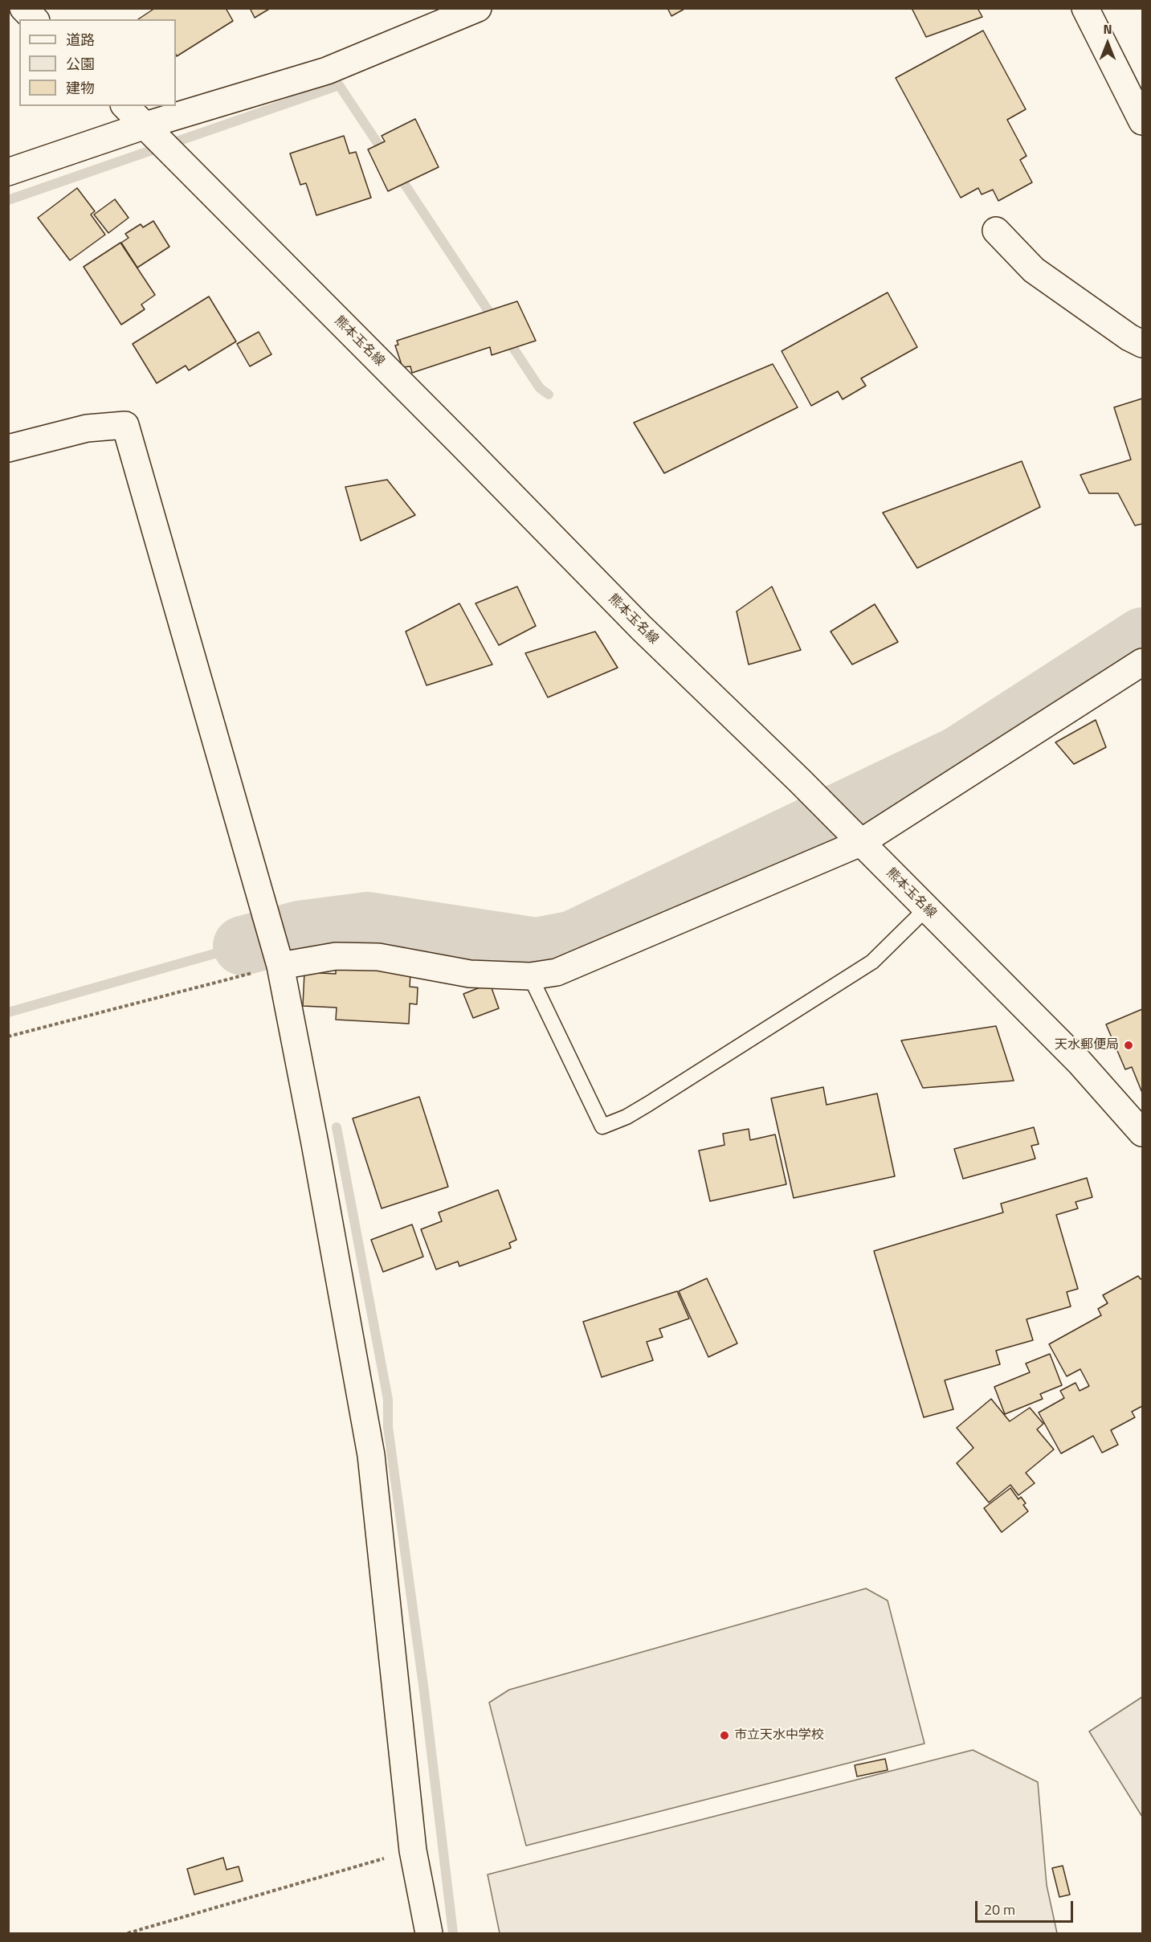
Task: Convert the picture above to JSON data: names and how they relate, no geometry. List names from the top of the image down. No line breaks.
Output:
{"streets":{"street":["熊本玉名線"]},"places":["天水郵便局","市立天水中学校"],"legend":["道路","公園","建物"],"scale_bar":"20 m","north":"top"}
